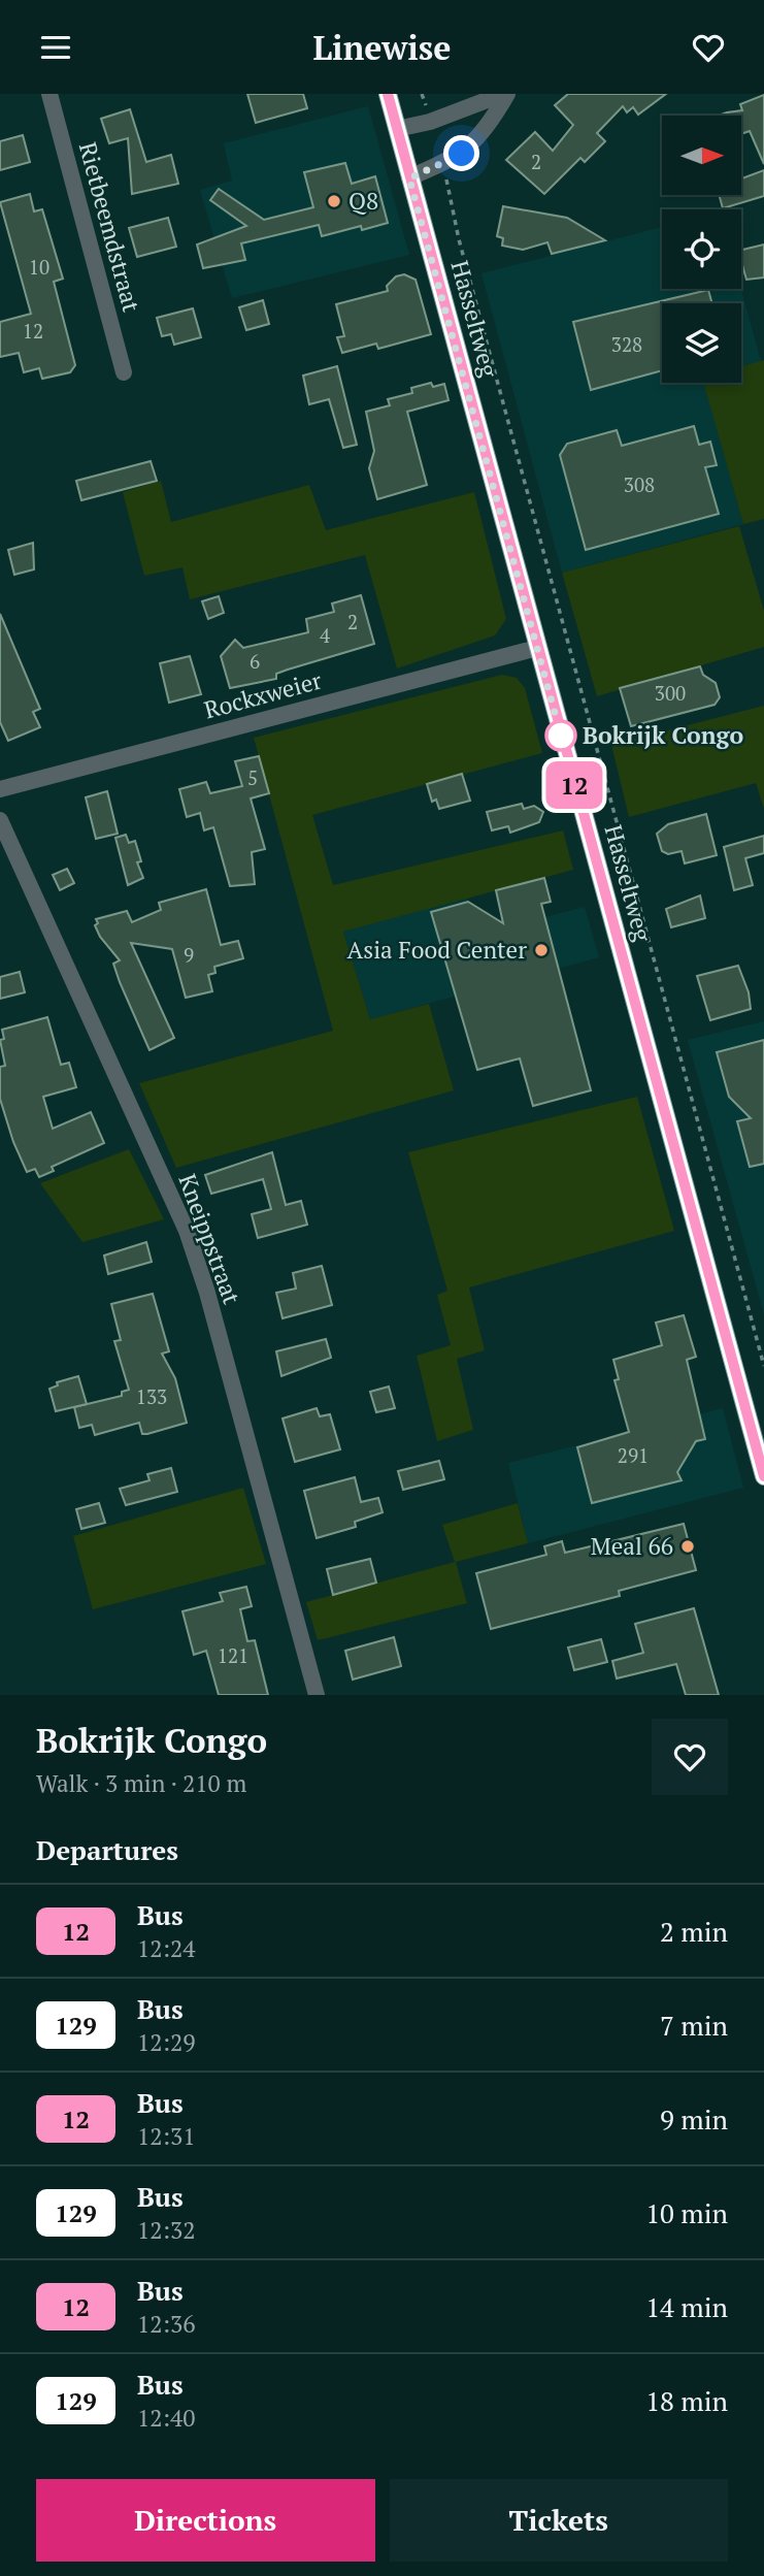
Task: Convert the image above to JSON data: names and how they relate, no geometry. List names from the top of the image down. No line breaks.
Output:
{"streets":{"main road":["Hasseltweg"],"street":["Rietbeemdstraat","Rockxweier","Kneippstraat"]},"crossings":[["Hasseltweg","Rockxweier"]],"places":["Q8","Bokrijk Congo","Asia Food Center","Meal 66"],"lines":["bus line 12"],"house_numbers":["2","10","12","328","308","2","4","6","300","5","9","133","291","121"],"north":"right","page":{"header":"Linewise","on_map":"12","heading":[["Bokrijk Congo","Walk · 3 min · 210 m"],"Departures"],"list":[{"mark":"12","name":"Bus","note":"12:24","value":"2 min"},{"mark":"129","name":"Bus","note":"12:29","value":"7 min"},{"mark":"12","name":"Bus","note":"12:31","value":"9 min"},{"mark":"129","name":"Bus","note":"12:32","value":"10 min"},{"mark":"12","name":"Bus","note":"12:36","value":"14 min"},{"mark":"129","name":"Bus","note":"12:40","value":"18 min"}],"buttons":["Directions","Tickets"]}}
